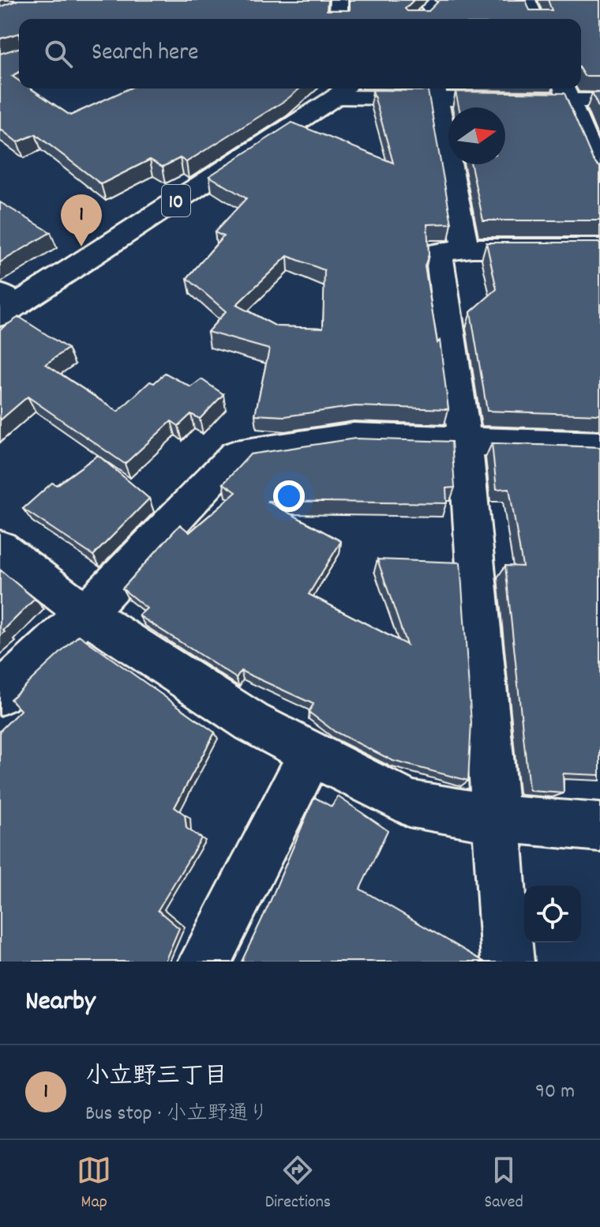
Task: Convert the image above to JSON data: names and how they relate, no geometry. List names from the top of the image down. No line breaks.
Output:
{"streets":{"street":["10"]},"north":"right","page":{"search":"Search here","pins":"1","heading":"Nearby","list":[{"mark":"1","name":"小立野三丁目","note":"Bus stop · 小立野通り","value":"90 m"}],"nav":["Map","Directions","Saved"]}}
